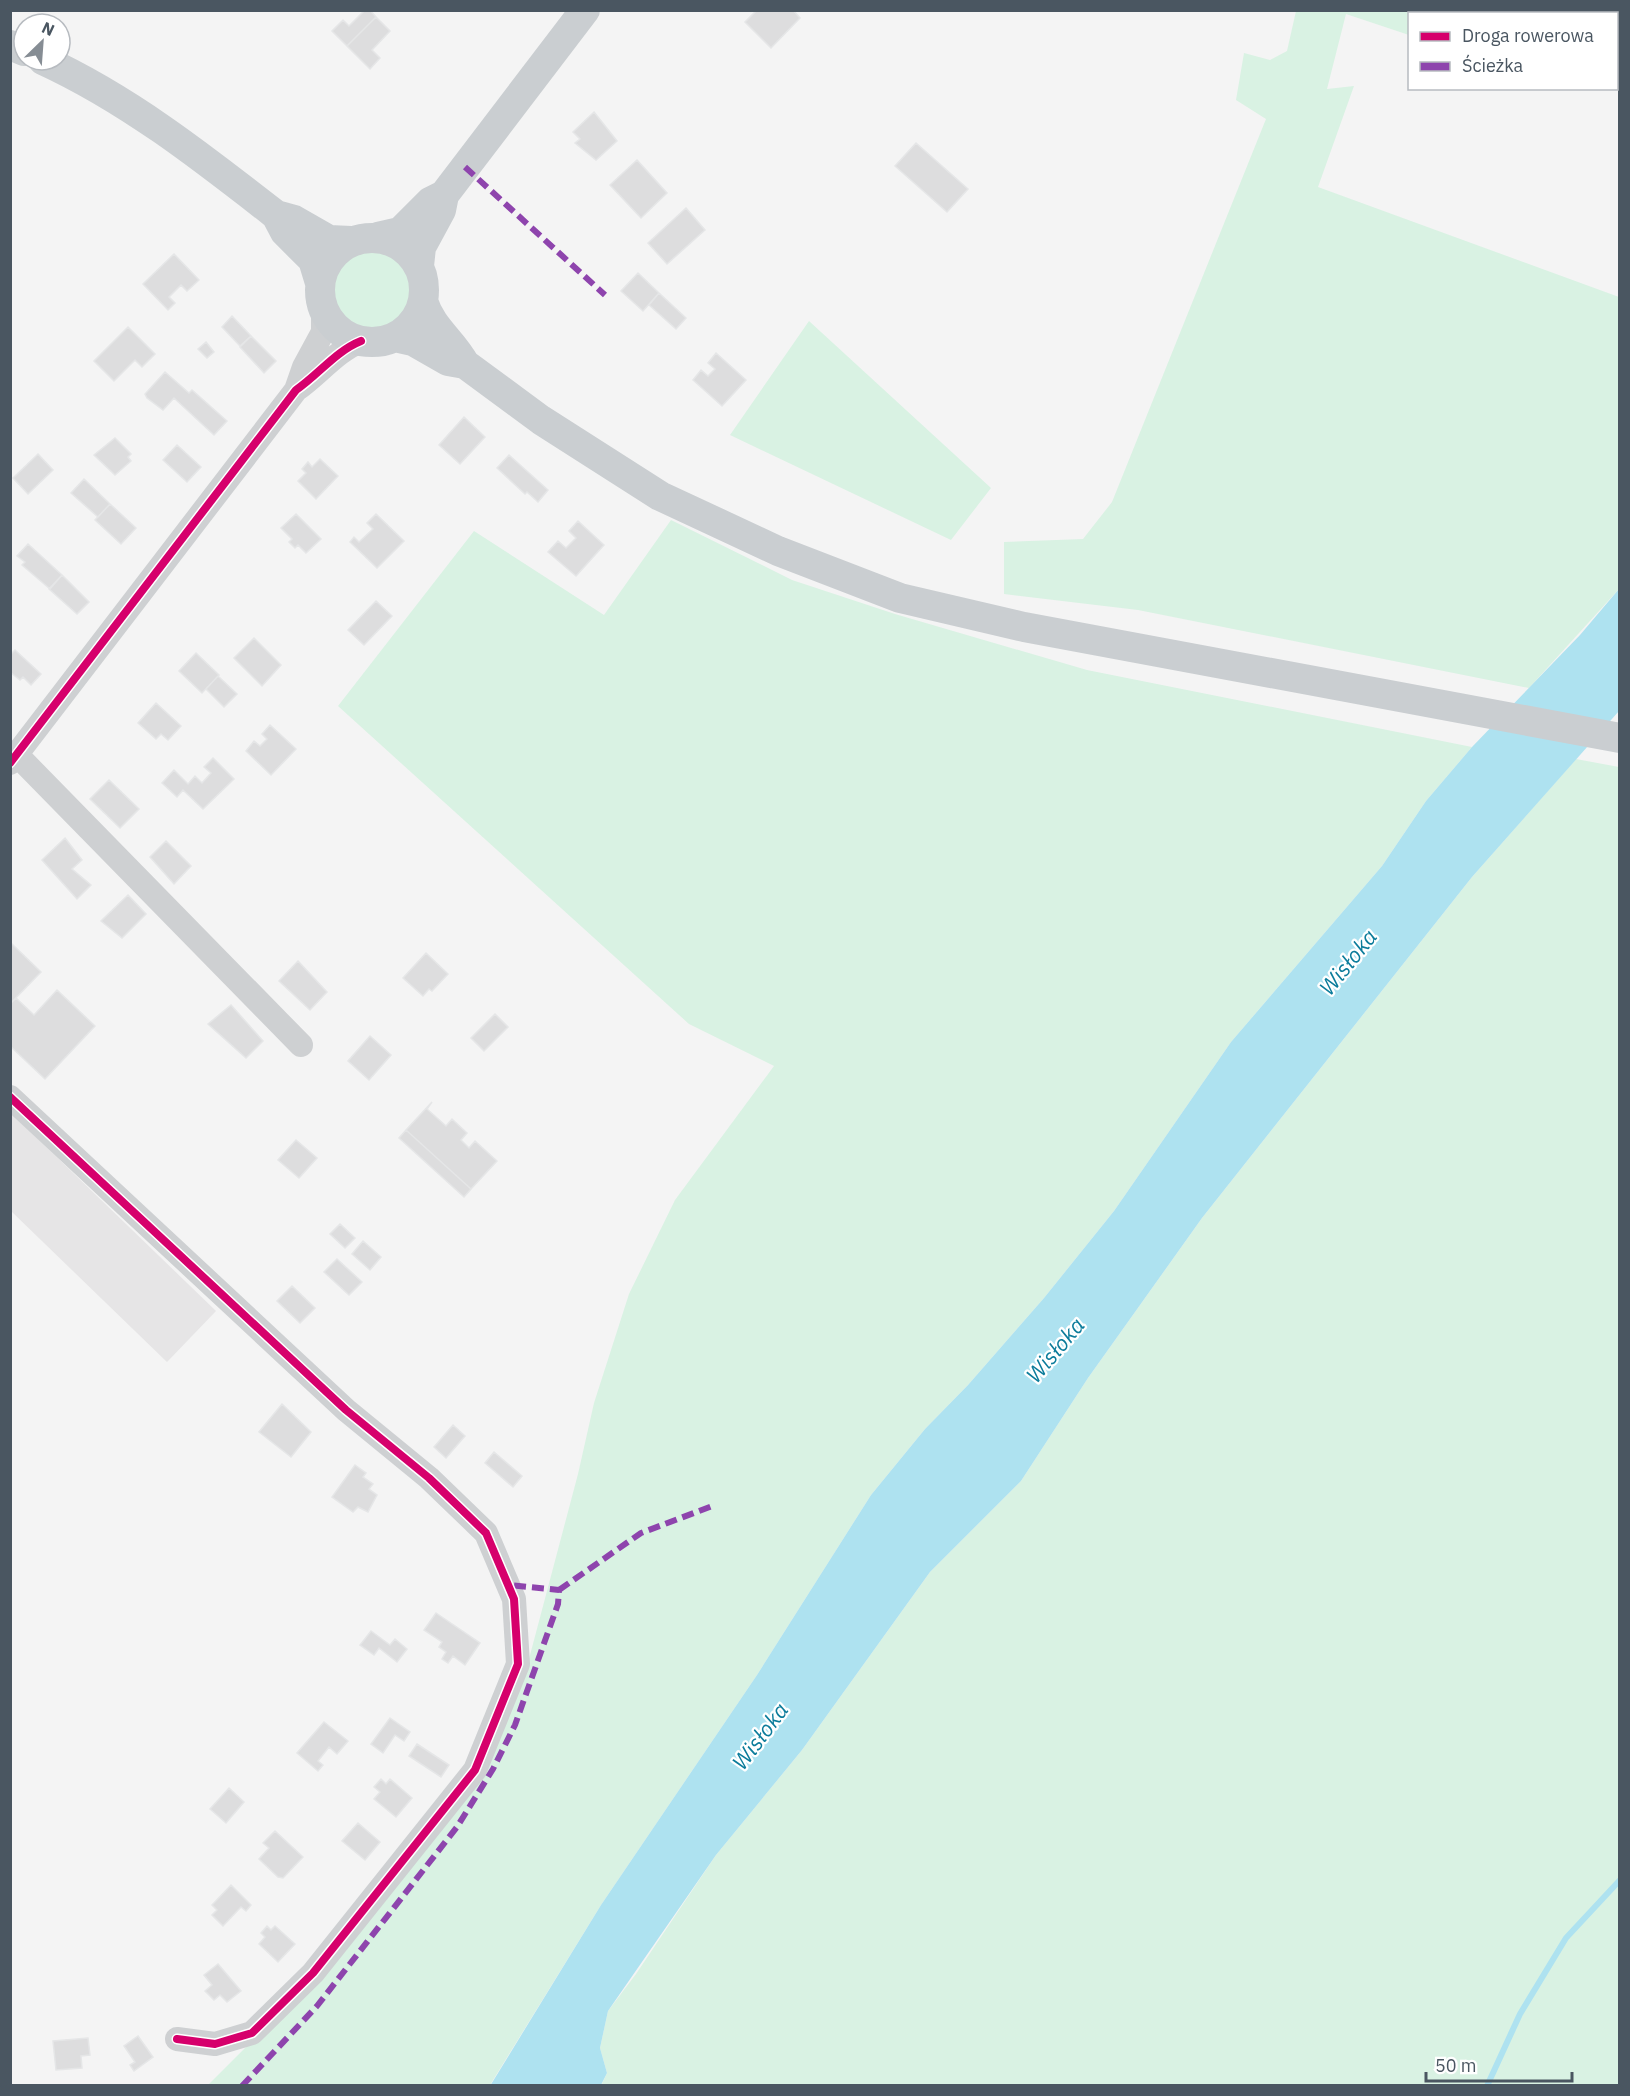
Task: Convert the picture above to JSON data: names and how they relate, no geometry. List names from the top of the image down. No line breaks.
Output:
{"water":["Wisłoka"],"legend":["Droga rowerowa","Ścieżka"],"scale_bar":"50 m","north":"top right"}
